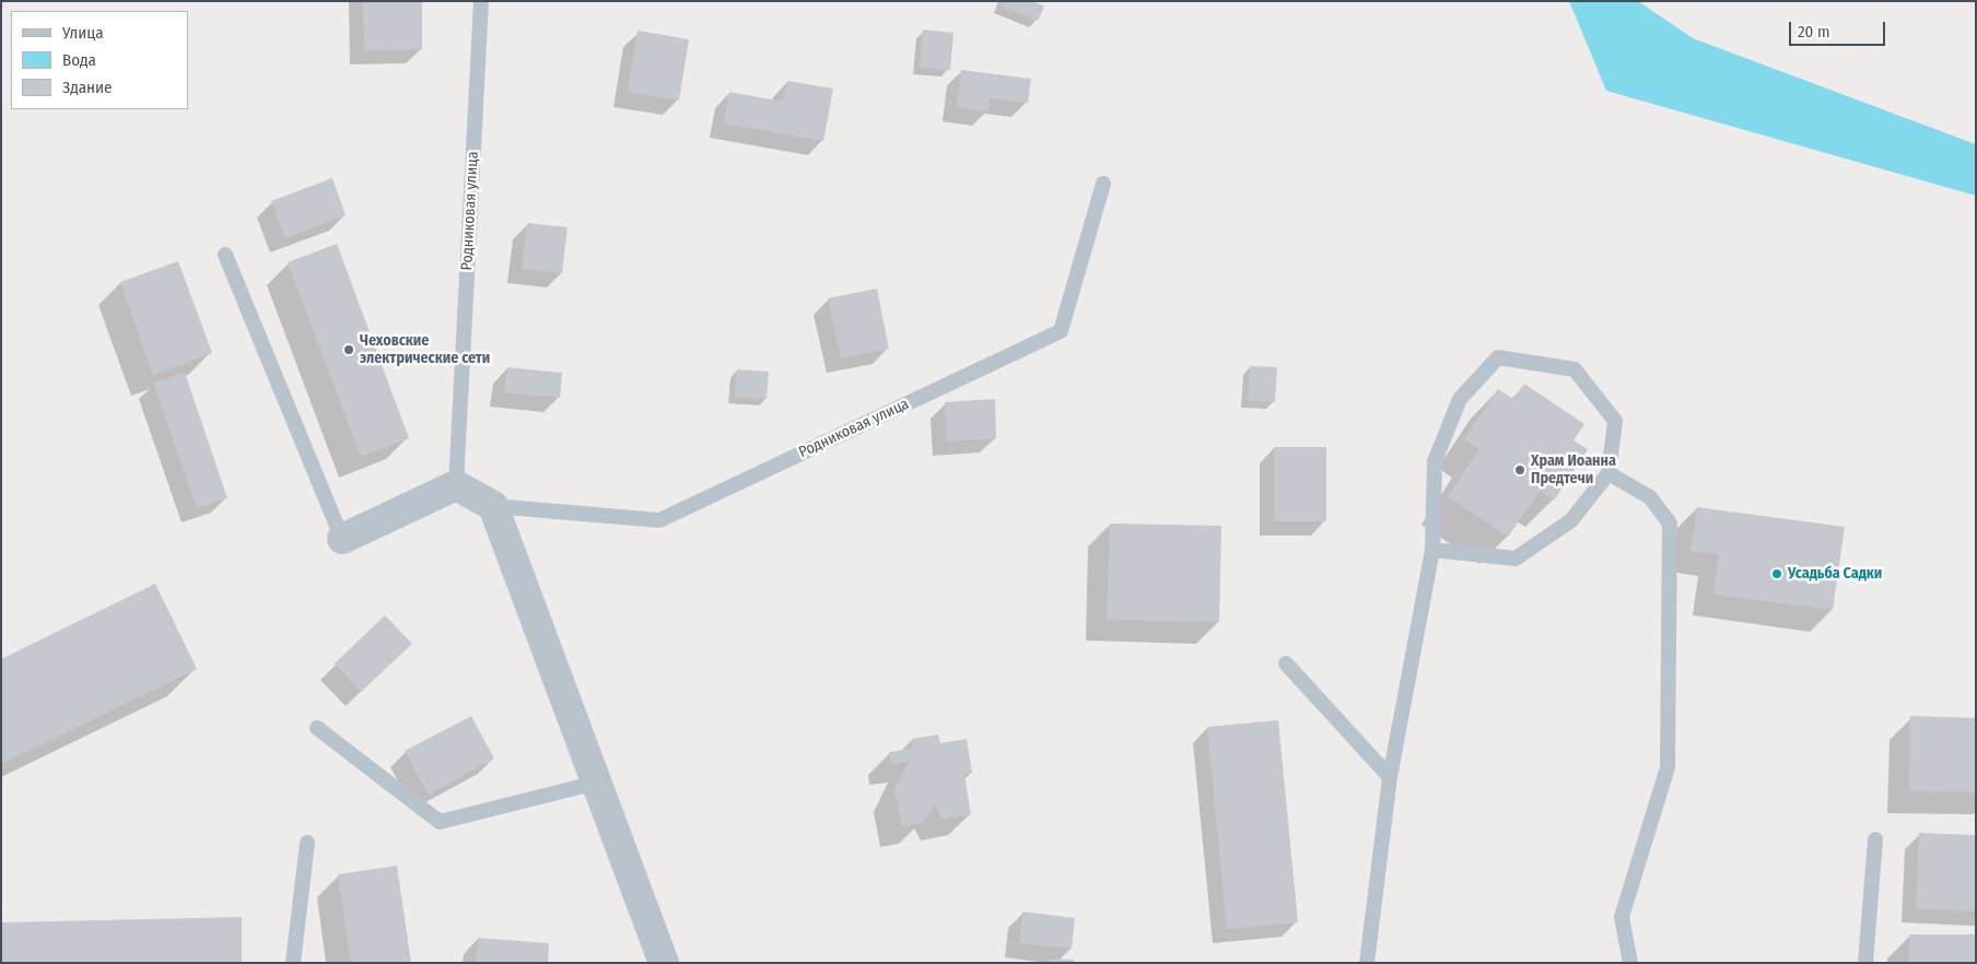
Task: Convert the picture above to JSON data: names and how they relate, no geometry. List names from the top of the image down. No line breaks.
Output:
{"streets":{"lane":["Родниковая улица"]},"places":["Чеховские электрические сети","Храм Иоанна Предтечи","Усадьба Садки"],"legend":["Улица","Вода","Здание"],"scale_bar":"20 m"}
